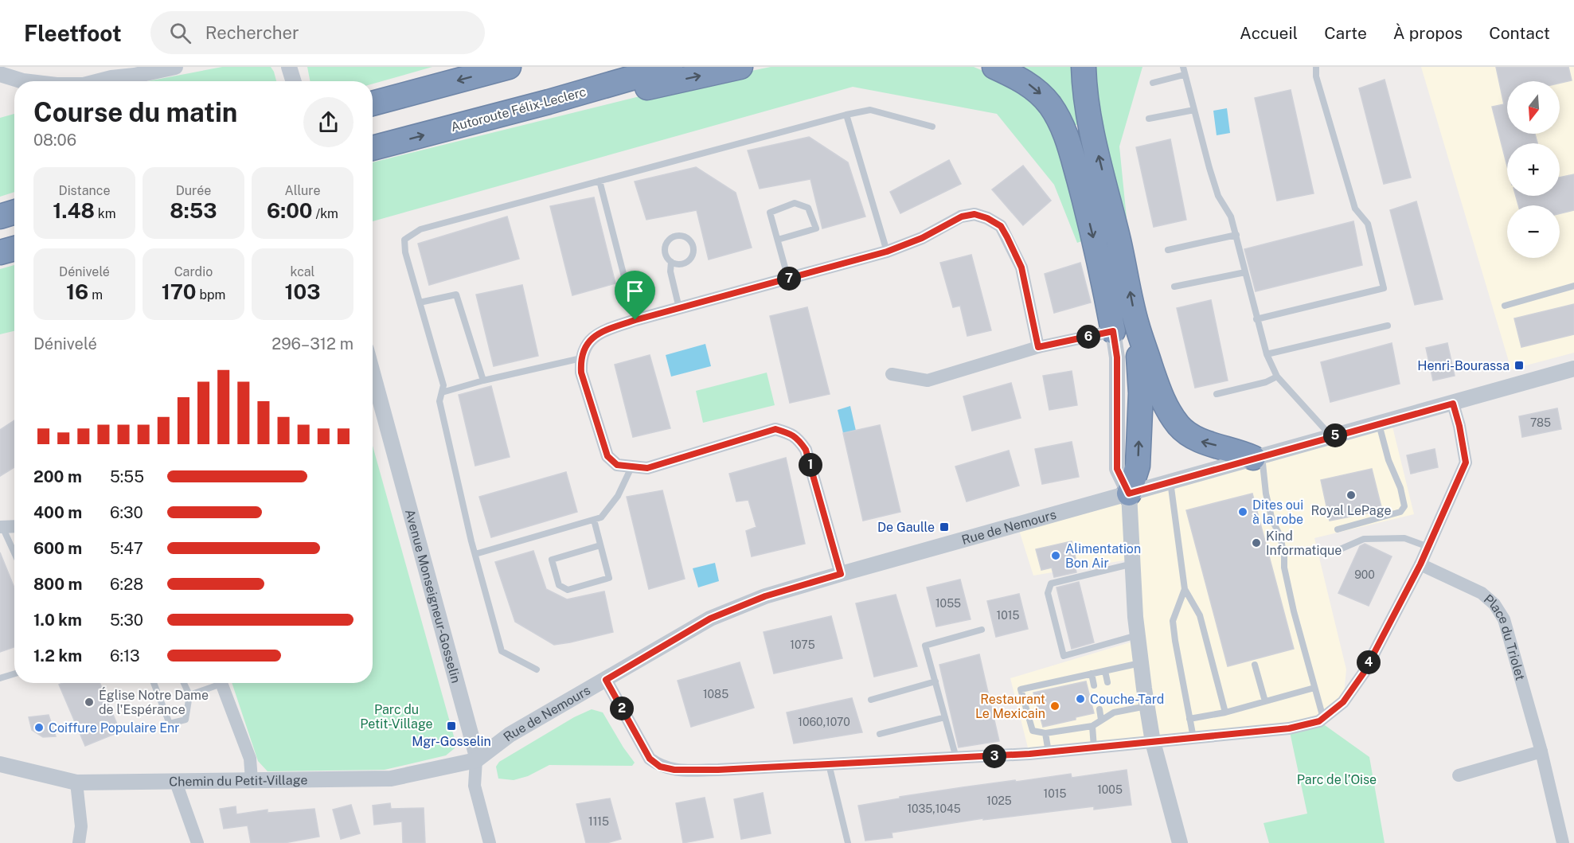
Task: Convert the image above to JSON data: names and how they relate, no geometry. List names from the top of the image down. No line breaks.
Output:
{"streets":{"highway":["Autoroute Félix-Leclerc"],"street":["Rue de Nemours","Avenue Monseigneur-Gosselin","Place du Triolet","Chemin du Petit-Village"]},"crossings":[["Rue de Nemours","Avenue Monseigneur-Gosselin"],["Rue de Nemours","Chemin du Petit-Village"],["Avenue Monseigneur-Gosselin","Chemin du Petit-Village"]],"parks":["Parc du Petit-Village","Parc de l’Oise"],"places":{"transit":["Henri-Bourassa","De Gaulle","Mgr-Gosselin"],"other":["Royal LePage","Dites oui à la robe","Kind Informatique","Alimentation Bon Air","Couche-Tard","Église Notre Dame de l'Espérance","Restaurant Le Mexicain","Coiffure Populaire Enr"]},"house_numbers":["785","900","1055","1015","1075","1085","1060,1070","1005","1015","1025","1035,1045","1115"],"north":"bottom","page":{"header":"Fleetfoot","search":"Rechercher","nav":["Accueil","Carte","À propos","Contact"],"map_buttons":["+","−"],"heading":["Course du matin","08:06"],"stats":[["Distance","1.48 km"],["Durée","8:53"],["Allure","6:00 /km"],["Dénivelé","16 m"],["Cardio","170 bpm"],["kcal","103"]],"pins":["7","6","5","1","4","2","3"],"chart":["Dénivelé","296–312 m"],"list":[{"name":"200 m","note":"5:55"},{"name":"400 m","note":"6:30"},{"name":"600 m","note":"5:47"},{"name":"800 m","note":"6:28"},{"name":"1.0 km","note":"5:30"},{"name":"1.2 km","note":"6:13"}]}}
